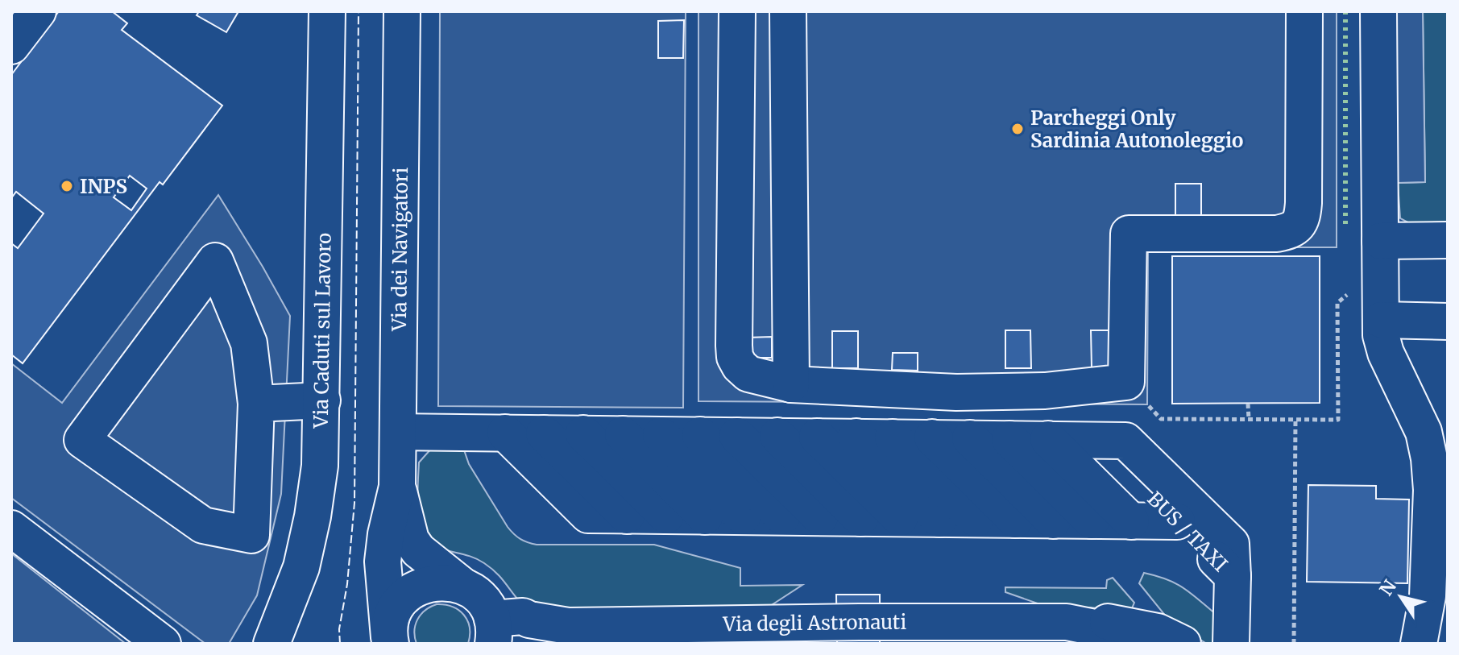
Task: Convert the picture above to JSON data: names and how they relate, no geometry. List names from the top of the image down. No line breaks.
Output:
{"streets":{"street":["Via dei Navigatori","Via Caduti sul Lavoro","BUS / TAXI","Via degli Astronauti"]},"crossings":[["Via dei Navigatori","Via degli Astronauti"]],"places":["Parcheggi Only Sardinia Autonoleggio","INPS"],"north":"top left"}
